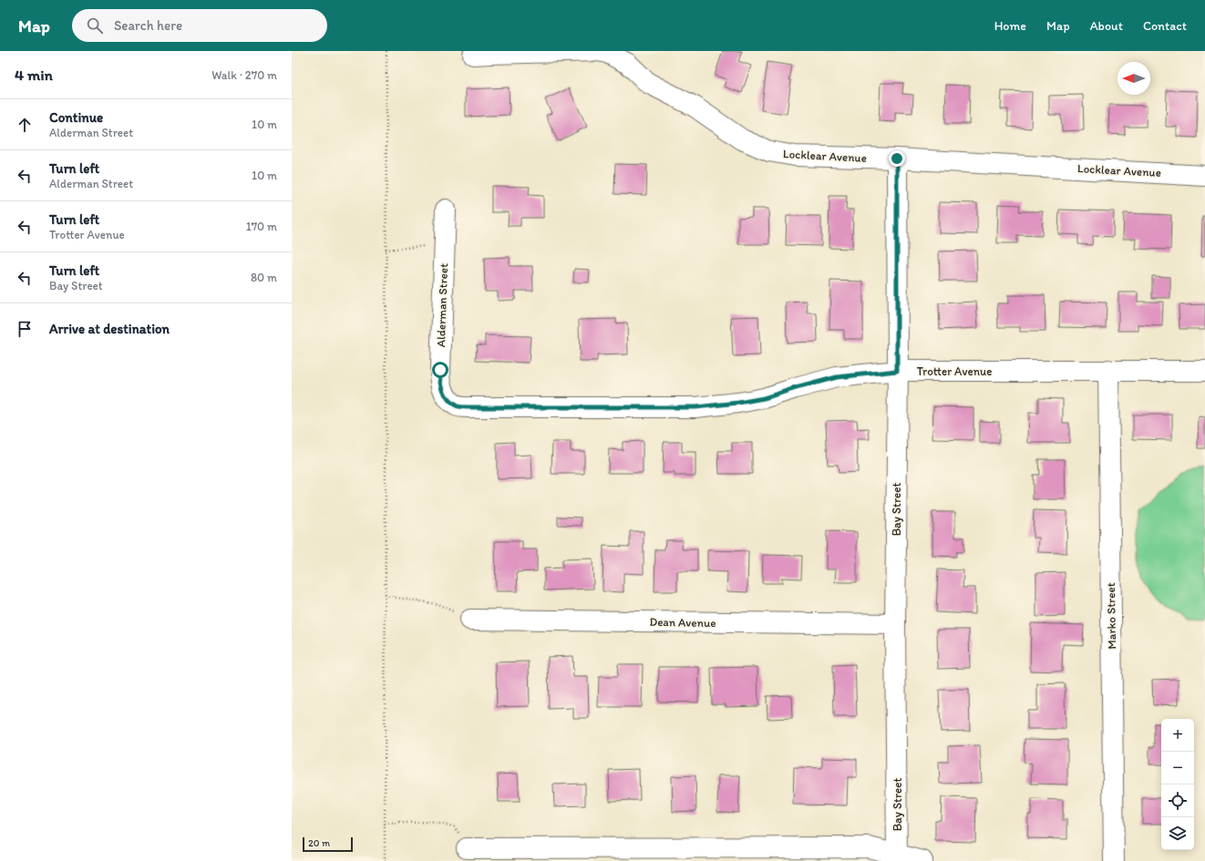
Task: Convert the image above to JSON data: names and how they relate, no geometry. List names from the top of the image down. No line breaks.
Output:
{"streets":{"street":["Locklear Avenue","Alderman Street","Trotter Avenue","Bay Street","Marko Street","Dean Avenue"]},"crossings":[["Locklear Avenue","Bay Street"],["Alderman Street","Trotter Avenue"],["Trotter Avenue","Bay Street"],["Trotter Avenue","Marko Street"],["Bay Street","Dean Avenue"]],"scale_bar":"20 m","north":"left","page":{"header":"Map","search":"Search here","nav":["Home","Map","About","Contact"],"heading":["4 min","Walk · 270 m"],"list":[["Continue","Alderman Street","10 m"],["Turn left","Alderman Street","10 m"],["Turn left","Trotter Avenue","170 m"],["Turn left","Bay Street","80 m"],"Arrive at destination"],"map_buttons":["+","−"],"scale":"20 m"}}
